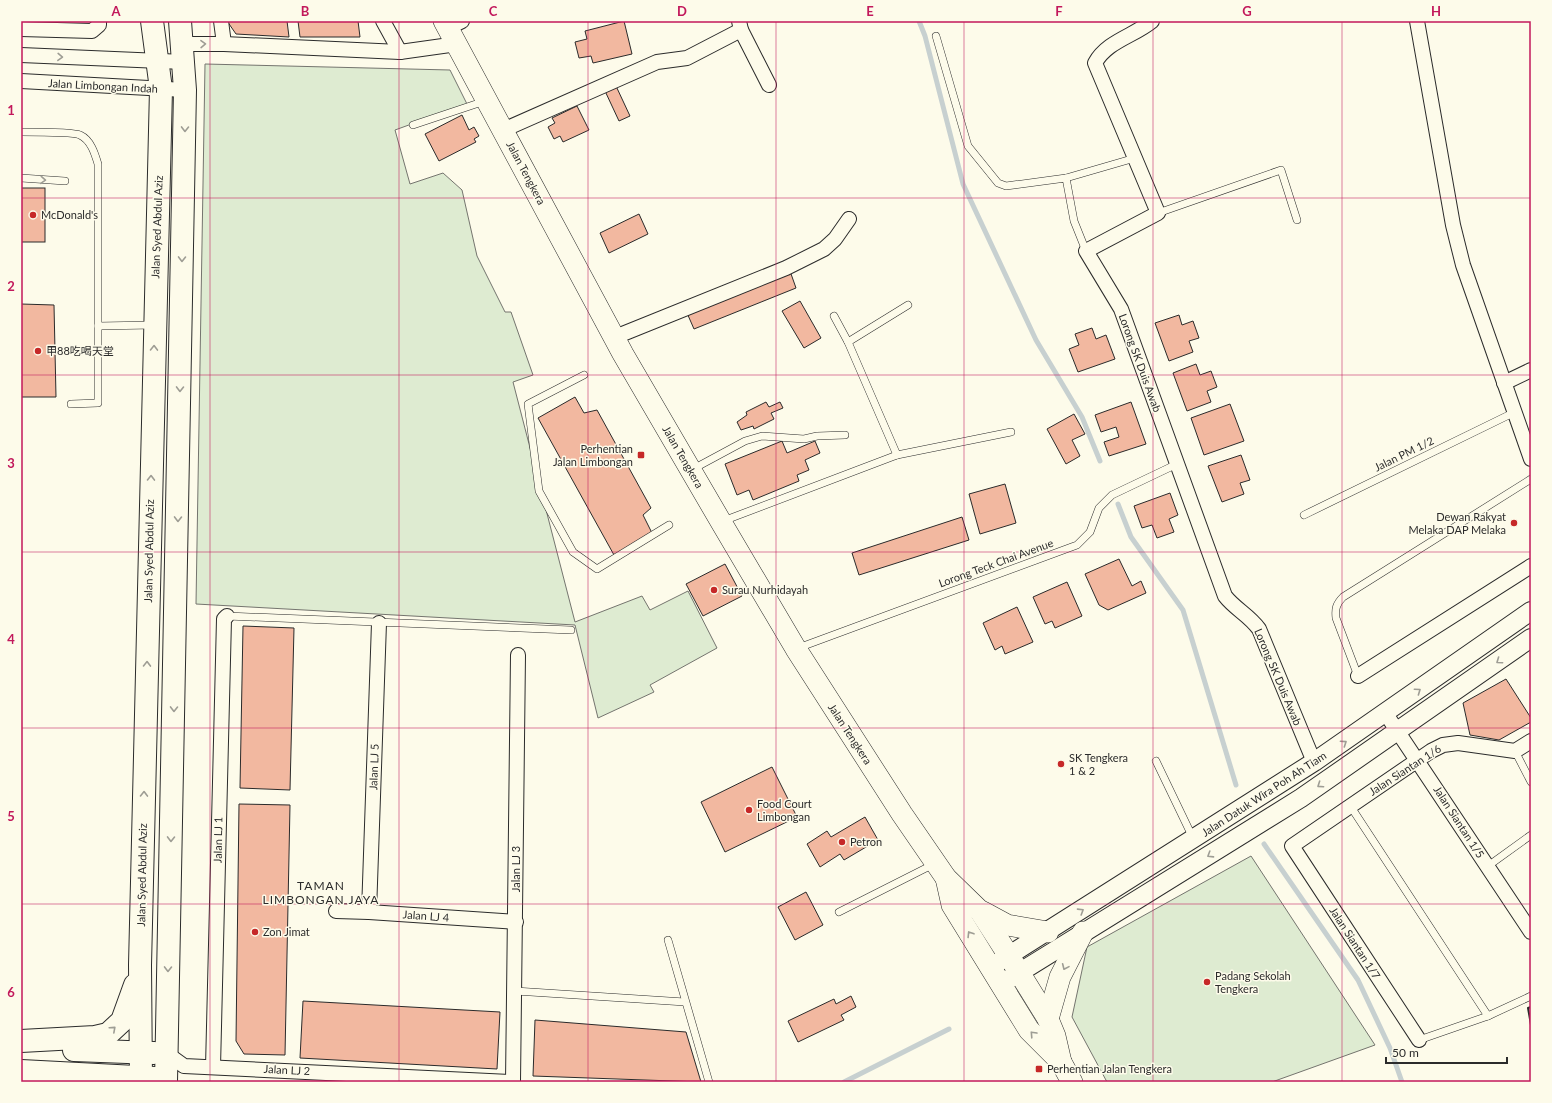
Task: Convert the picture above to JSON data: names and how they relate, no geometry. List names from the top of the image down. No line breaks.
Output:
{"streets":{"main road":["Jalan Tengkera","Jalan Syed Abdul Aziz"],"street":["Jalan Limbongan Indah","Lorong SK Duis Awab","Jalan LJ 5","Jalan Siantan 1/6","Jalan Datuk Wira Poh Ah Tiam","Jalan Siantan 1/5","Jalan LJ 1","Jalan LJ 3","Jalan LJ 4","Jalan Siantan 1/7","Jalan LJ 2"],"lane":["Jalan PM 1/2","Lorong Teck Chai Avenue"]},"crossings":[["Jalan Limbongan Indah","Jalan Syed Abdul Aziz"],["Jalan Tengkera","Lorong Teck Chai Avenue"],["Jalan Tengkera","Jalan Datuk Wira Poh Ah Tiam"],["Lorong SK Duis Awab","Lorong Teck Chai Avenue"],["Lorong SK Duis Awab","Jalan Datuk Wira Poh Ah Tiam"],["Jalan LJ 5","Jalan LJ 4"],["Jalan Siantan 1/6","Jalan Siantan 1/5"],["Jalan Siantan 1/6","Jalan Siantan 1/7"],["Jalan Datuk Wira Poh Ah Tiam","Jalan Siantan 1/5"],["Jalan LJ 1","Jalan LJ 2"],["Jalan LJ 3","Jalan LJ 4"],["Jalan LJ 3","Jalan LJ 2"]],"districts":["TAMAN LIMBONGAN JAYA"],"places":{"other":["McDonald's","甲88吃喝天堂","Dewan Rakyat Melaka DAP Melaka","Surau Nurhidayah","SK Tengkera 1 & 2","Food Court Limbongan","Petron","Zon Jimat","Padang Sekolah Tengkera"],"transit":["Perhentian Jalan Limbongan","Perhentian Jalan Tengkera"]},"scale_bar":"50 m","grid":{"columns":["A","B","C","D","E","F","G","H"],"rows":["1","2","3","4","5","6"]}}
